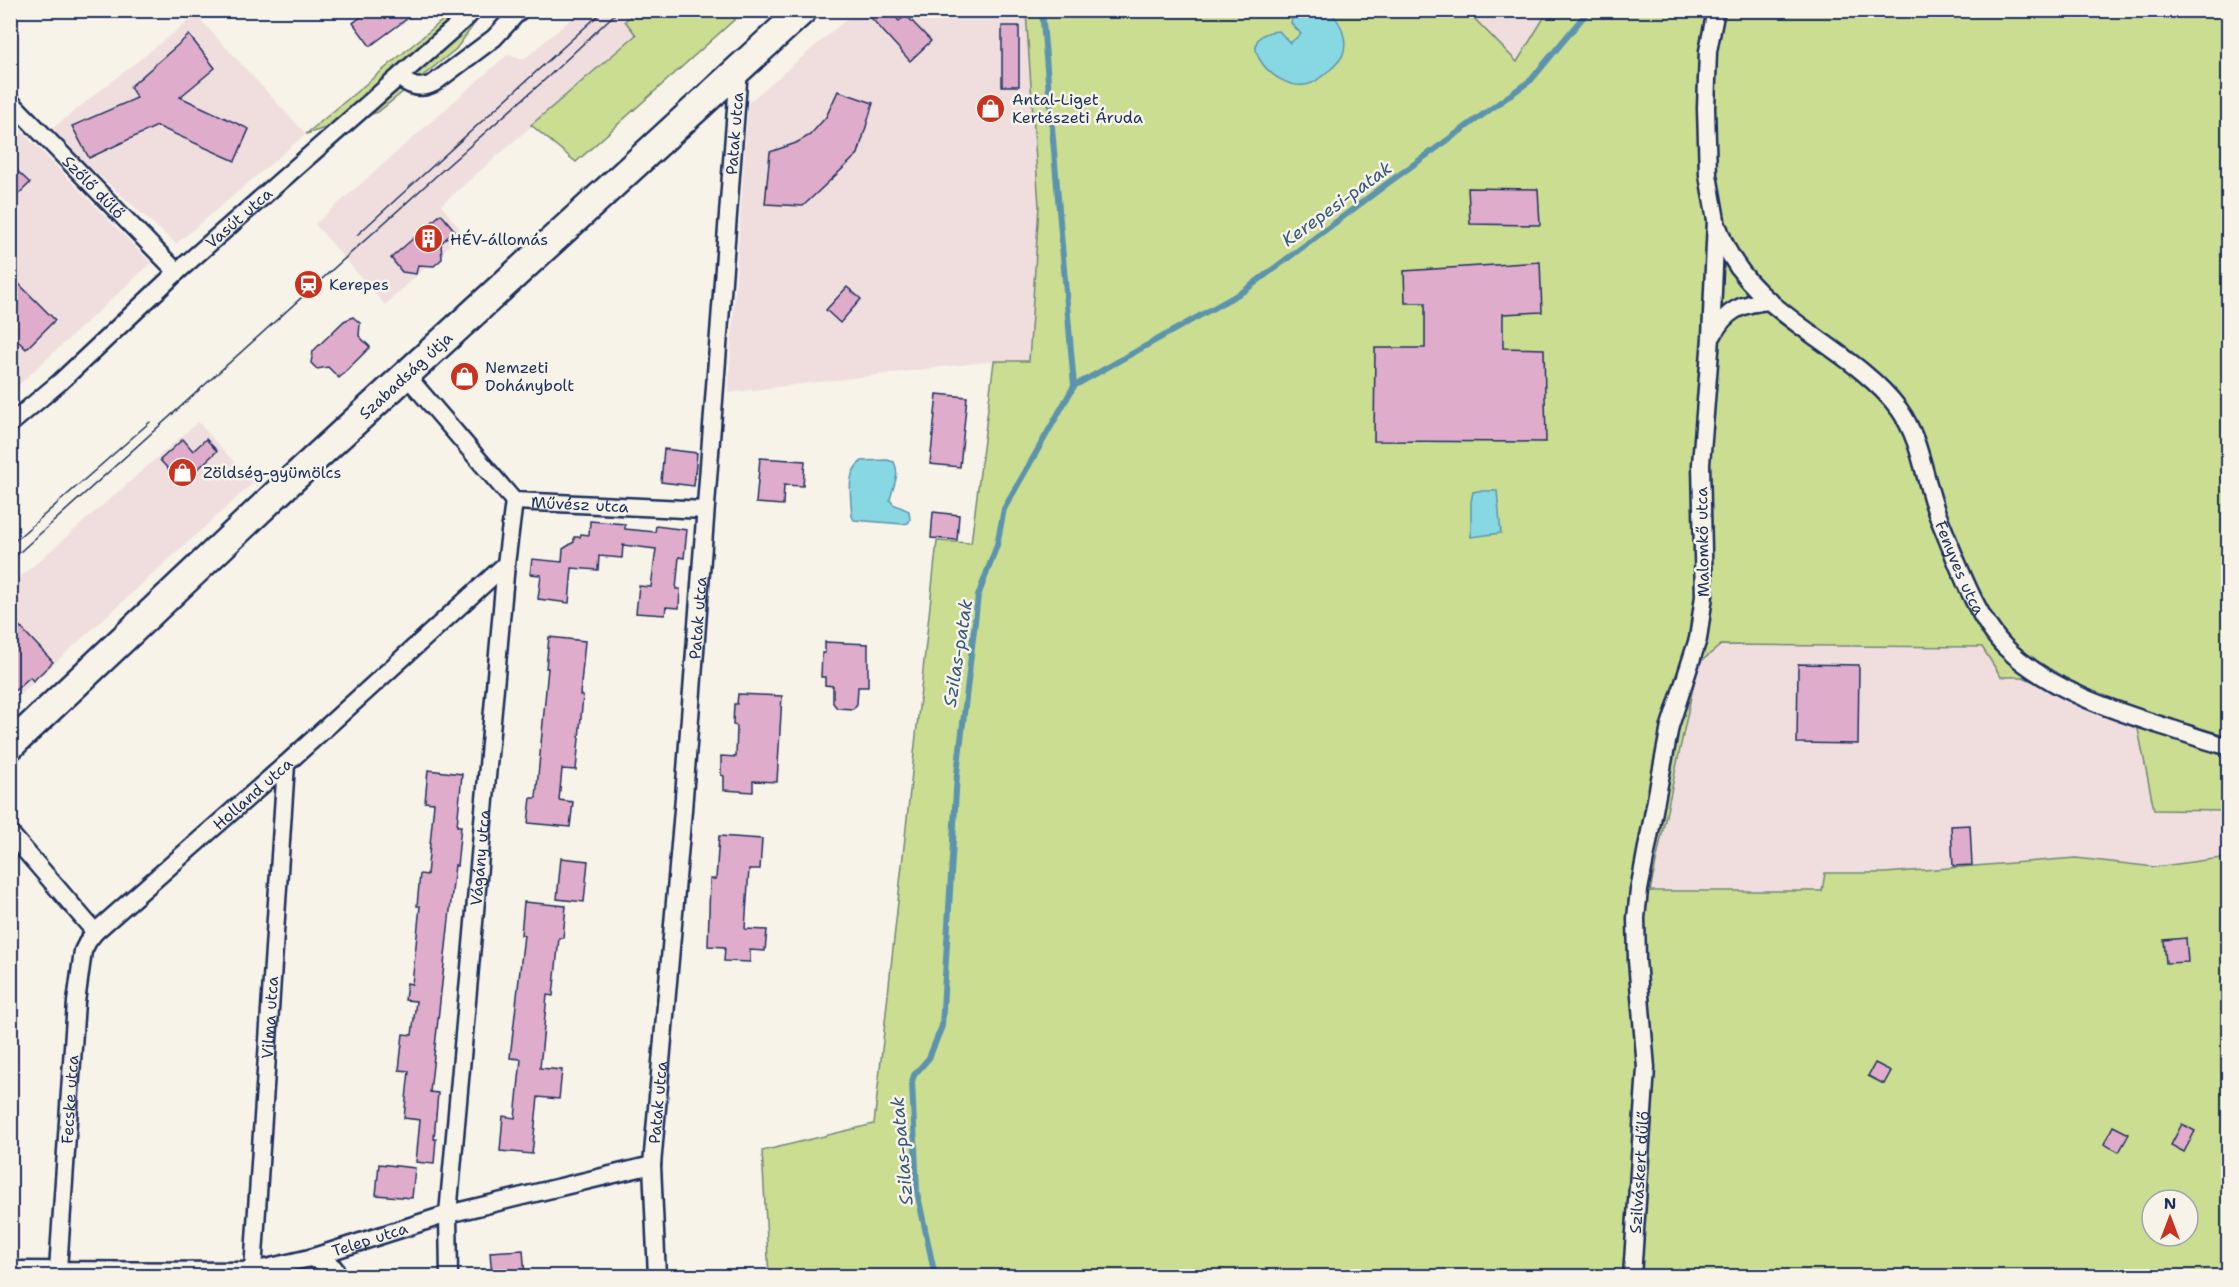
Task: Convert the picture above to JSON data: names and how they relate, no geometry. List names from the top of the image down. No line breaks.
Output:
{"streets":{"main road":["Szabadság útja"],"street":["Patak utca","Szőlő dűlő","Vasút utca","Művész utca","Malomkő utca","Fenyves utca","Holland utca","Vágány utca","Vilma utca","Fecske utca","Szilváskert dűlő","Telep utca"]},"crossings":[["Patak utca","Szabadság útja"],["Patak utca","Művész utca"],["Patak utca","Telep utca"],["Szőlő dűlő","Vasút utca"],["Szabadság útja","Művész utca"],["Művész utca","Vágány utca"],["Malomkő utca","Fenyves utca"],["Malomkő utca","Szilváskert dűlő"],["Holland utca","Vágány utca"],["Holland utca","Vilma utca"],["Holland utca","Fecske utca"],["Vágány utca","Telep utca"],["Vilma utca","Telep utca"],["Fecske utca","Telep utca"]],"water":["Kerepesi-patak","Szilas-patak"],"places":{"shop":["Antal-Liget Kertészeti Áruda","Nemzeti Dohánybolt","Zöldség-gyümölcs"],"building":["HÉV-állomás"],"station":["Kerepes"]},"north":"top"}
